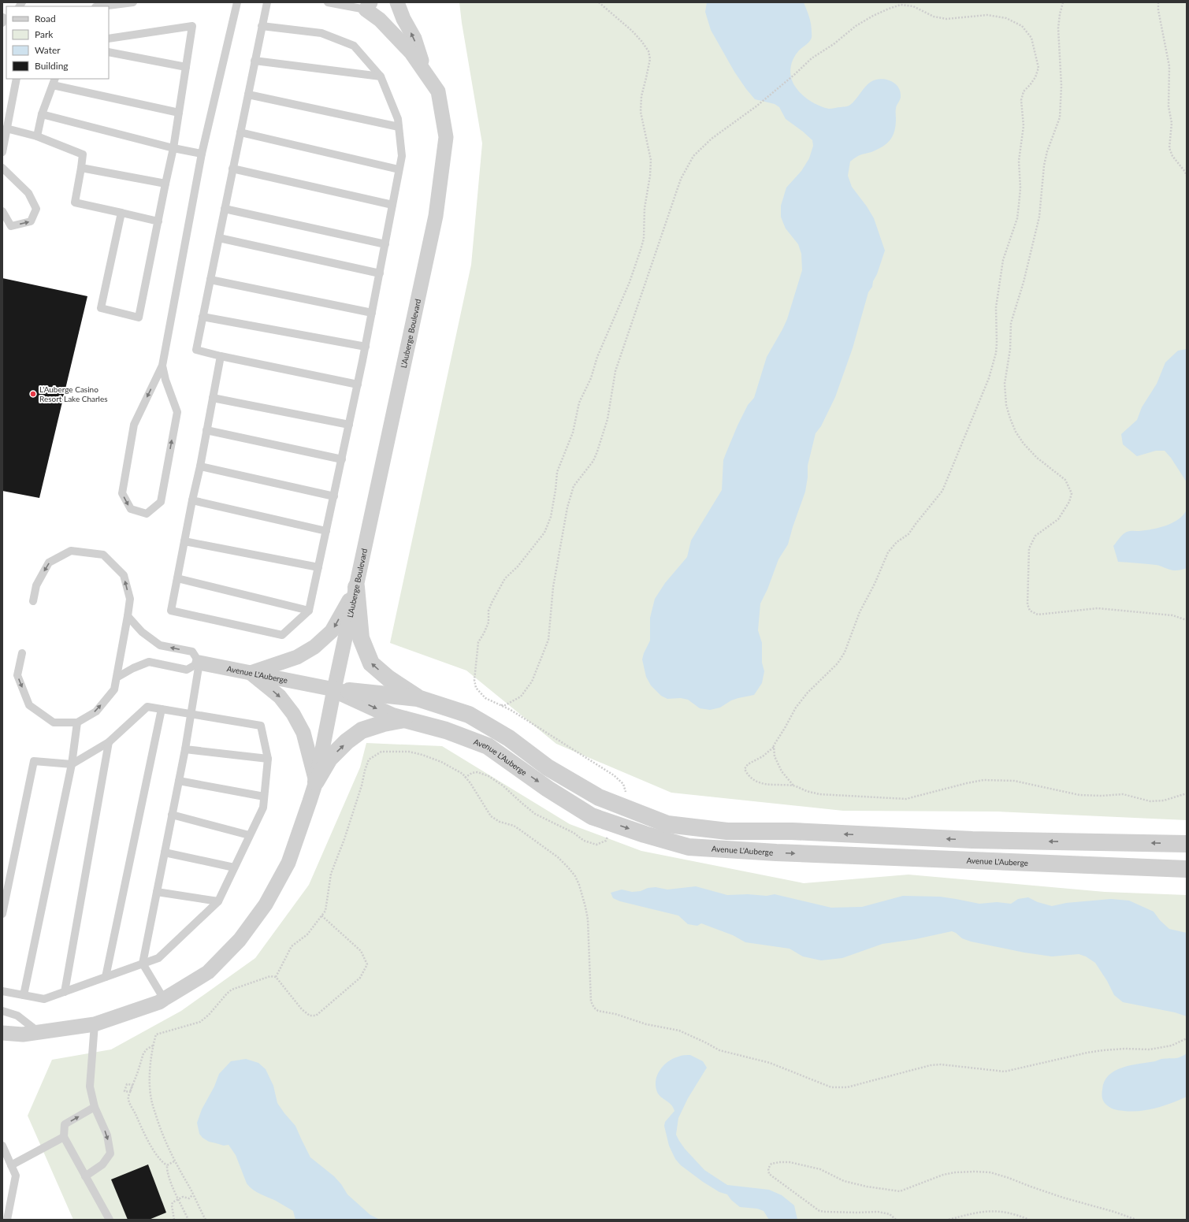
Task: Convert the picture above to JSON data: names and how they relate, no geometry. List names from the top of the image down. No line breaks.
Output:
{"streets":{"street":["L'Auberge Boulevard","Avenue L'Auberge"]},"crossings":[["L'Auberge Boulevard","Avenue L'Auberge"]],"places":["L'Auberge Casino Resort Lake Charles"],"legend":["Road","Park","Water","Building"]}
